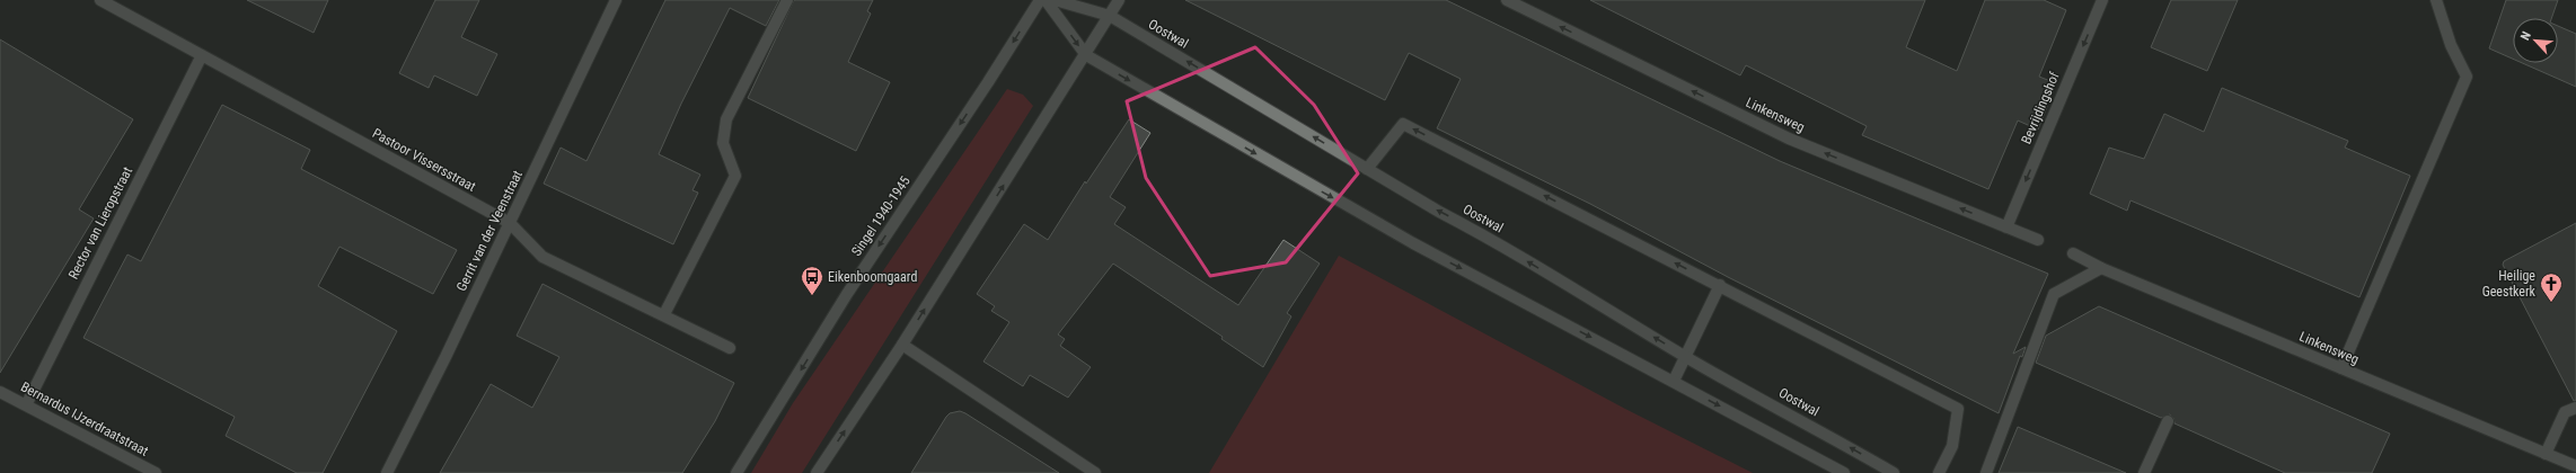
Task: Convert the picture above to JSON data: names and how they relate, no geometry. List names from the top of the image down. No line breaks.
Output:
{"streets":{"street":["Oostwal","Bevrijdingshof","Linkensweg","Pastoor Vissersstraat","Singel 1940-1945","Rector van Lieropstraat","Gerrit van der Veenstraat","Bernardus IJzerdraatstraat"]},"crossings":[["Bevrijdingshof","Linkensweg"],["Pastoor Vissersstraat","Rector van Lieropstraat"],["Pastoor Vissersstraat","Gerrit van der Veenstraat"],["Rector van Lieropstraat","Bernardus IJzerdraatstraat"]],"one_way":["Bevrijdingshof","Linkensweg"],"places":{"bus stop":["Eikenboomgaard"],"church":["Heilige Geestkerk"]},"north":"top left"}
